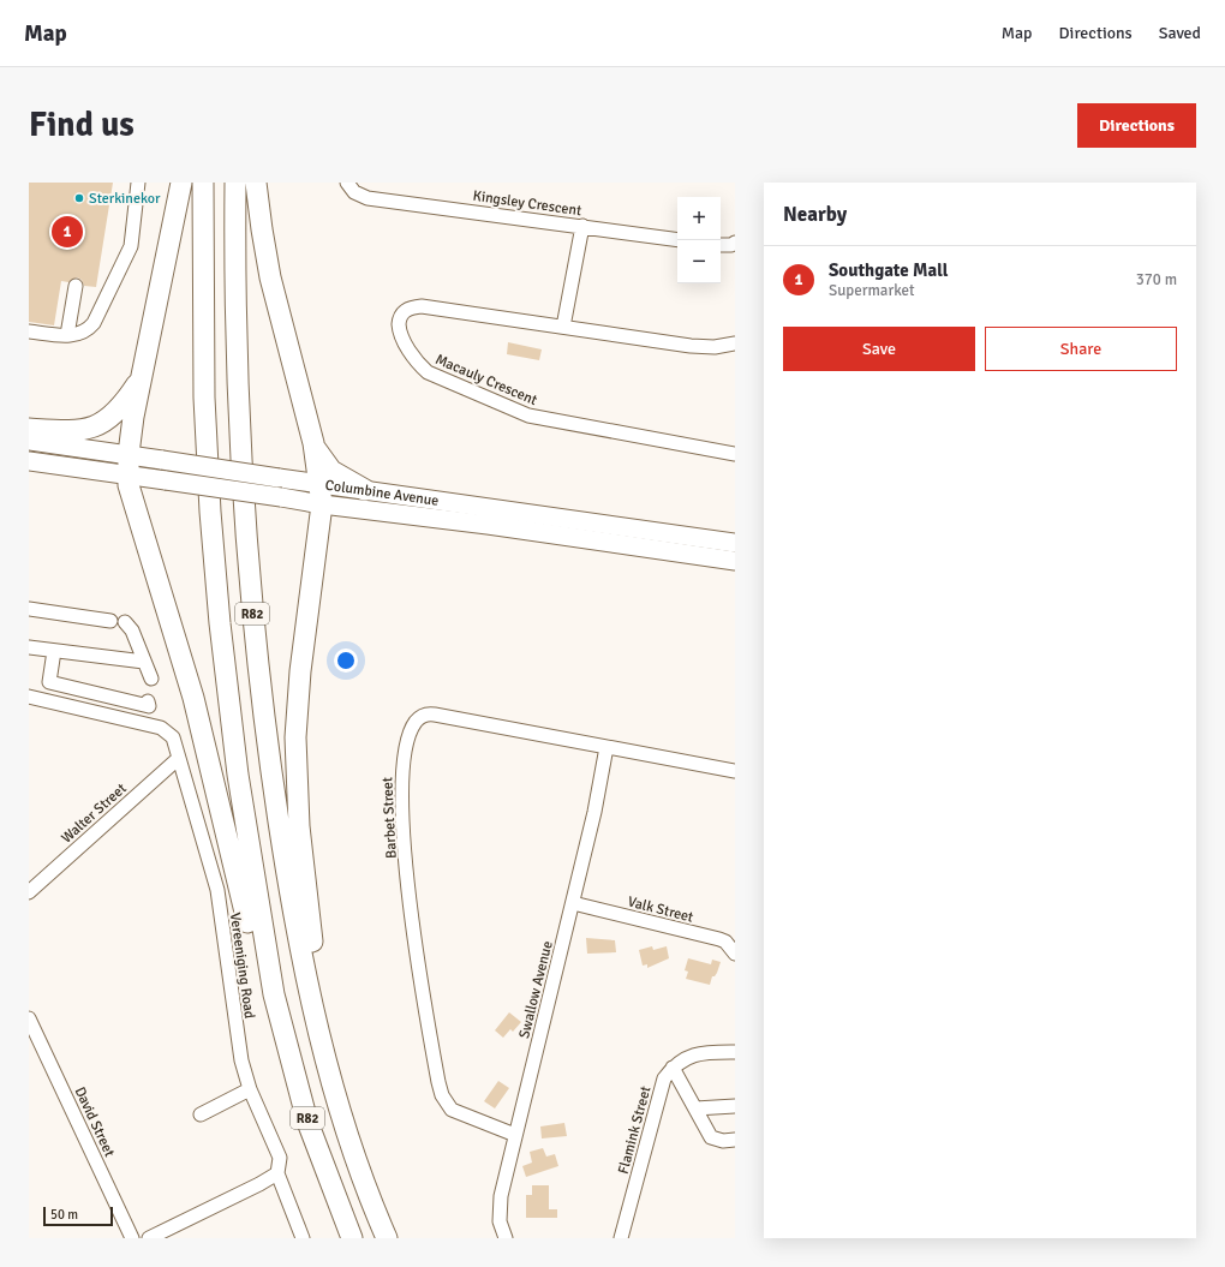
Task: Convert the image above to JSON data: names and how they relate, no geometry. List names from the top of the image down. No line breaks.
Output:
{"streets":{"highway":["R82"],"main road":["Columbine Avenue"],"street":["Kingsley Crescent","Macauly Crescent","Walter Street","Barbet Street","Valk Street","Vereeniging Road","Swallow Avenue","David Street","Flamink Street"]},"crossings":[["Walter Street","Vereeniging Road"],["Barbet Street","Swallow Avenue"],["Valk Street","Swallow Avenue"]],"places":["Sterkinekor"],"scale_bar":"50 m","page":{"header":"Map","nav":["Map","Directions","Saved"],"buttons":["Directions",["Save","Share"]],"title":"Find us","heading":"Nearby","map_buttons":["+","−"],"pins":"1","list":[{"mark":"1","name":"Southgate Mall","note":"Supermarket","value":"370 m"}],"scale":"50 m"}}
